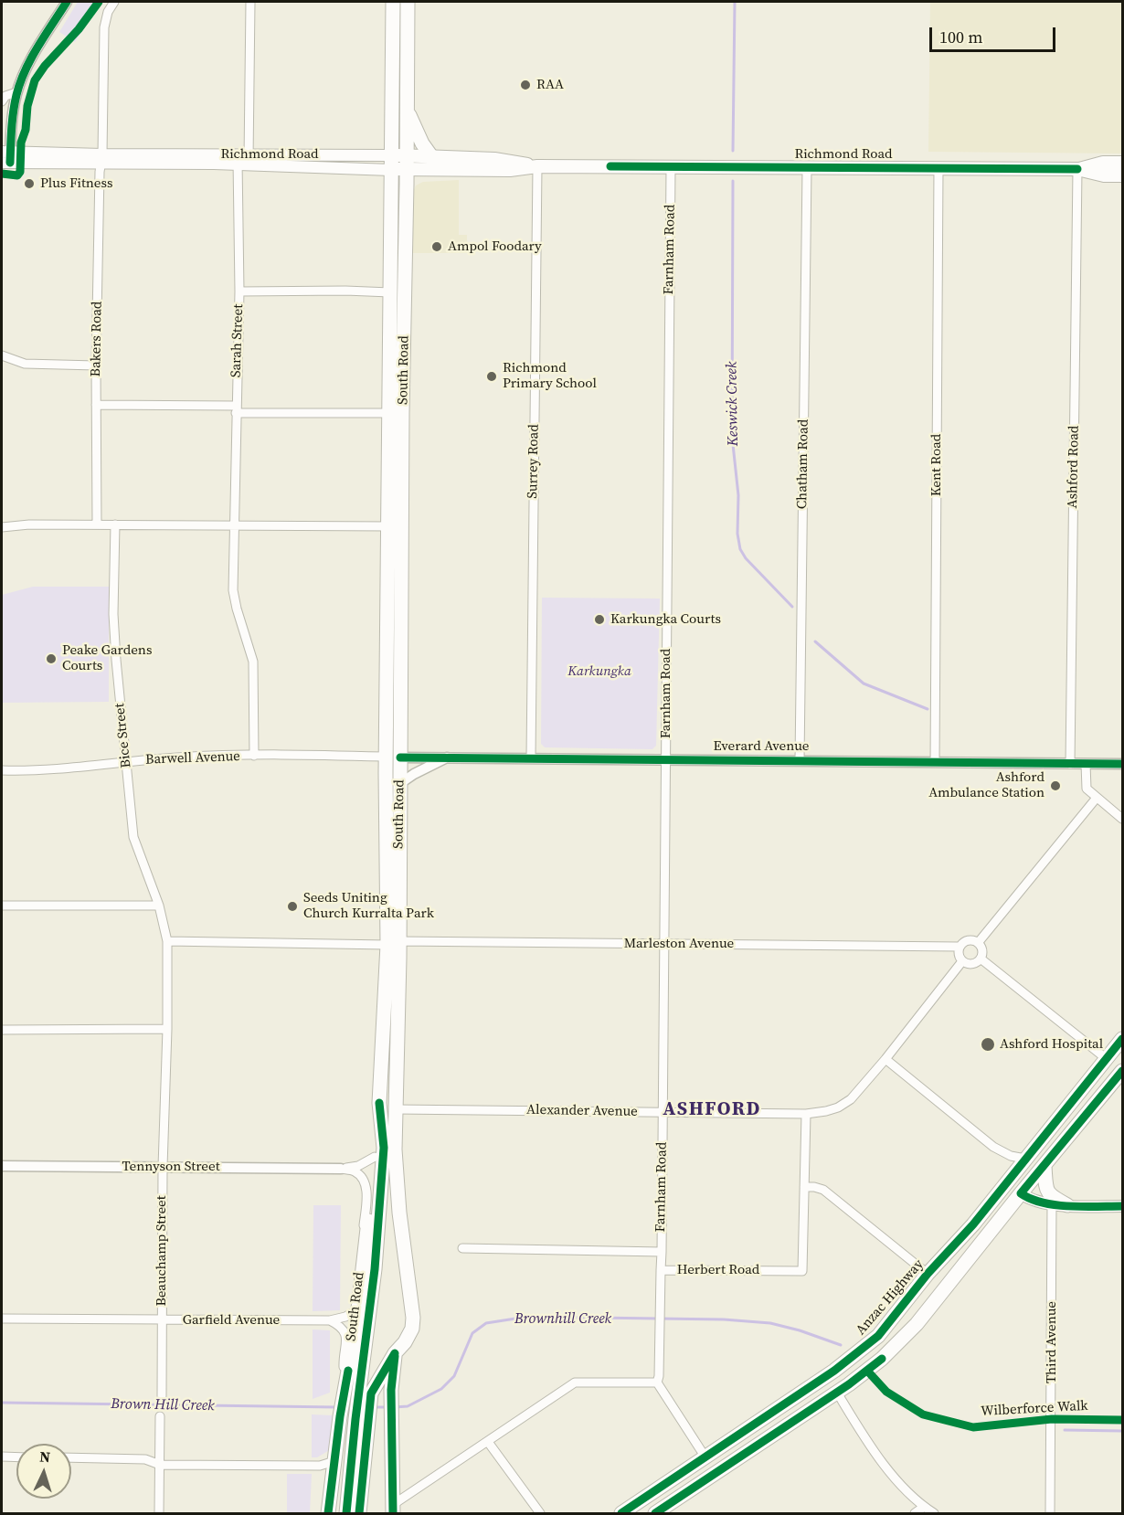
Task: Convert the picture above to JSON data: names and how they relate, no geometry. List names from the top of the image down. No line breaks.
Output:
{"streets":{"highway":["South Road","Anzac Highway"],"main road":["Richmond Road"],"street":["Farnham Road","Bakers Road","Sarah Street","Surrey Road","Chatham Road","Kent Road","Ashford Road","Bice Street","Everard Avenue","Barwell Avenue","Marleston Avenue","Alexander Avenue","Tennyson Street","Beauchamp Street","Herbert Road","Garfield Avenue","Third Avenue"],"cycle path":["Wilberforce Walk"]},"crossings":[["Richmond Road","Farnham Road"],["Richmond Road","Bakers Road"],["Richmond Road","Sarah Street"],["Richmond Road","South Road"],["Richmond Road","Surrey Road"],["Richmond Road","Chatham Road"],["Richmond Road","Kent Road"],["Richmond Road","Ashford Road"],["Farnham Road","Everard Avenue"],["Farnham Road","Marleston Avenue"],["Farnham Road","Alexander Avenue"],["Farnham Road","Herbert Road"],["Sarah Street","Barwell Avenue"],["South Road","Everard Avenue"],["South Road","Barwell Avenue"],["South Road","Marleston Avenue"],["South Road","Alexander Avenue"],["Surrey Road","Everard Avenue"],["Chatham Road","Everard Avenue"],["Kent Road","Everard Avenue"],["Ashford Road","Everard Avenue"],["Bice Street","Barwell Avenue"],["Bice Street","Marleston Avenue"],["Bice Street","Beauchamp Street"],["Marleston Avenue","Alexander Avenue"],["Marleston Avenue","Beauchamp Street"],["Alexander Avenue","Herbert Road"],["Tennyson Street","Beauchamp Street"],["Beauchamp Street","Garfield Avenue"]],"districts":["ASHFORD"],"water":["Keswick Creek","Brownhill Creek","Brown Hill Creek"],"parks":["Karkungka"],"places":["RAA","Plus Fitness","Ampol Foodary","Richmond Primary School","Karkungka Courts","Peake Gardens Courts","Ashford Ambulance Station","Seeds Uniting Church Kurralta Park","Ashford Hospital"],"scale_bar":"100 m","north":"top"}
